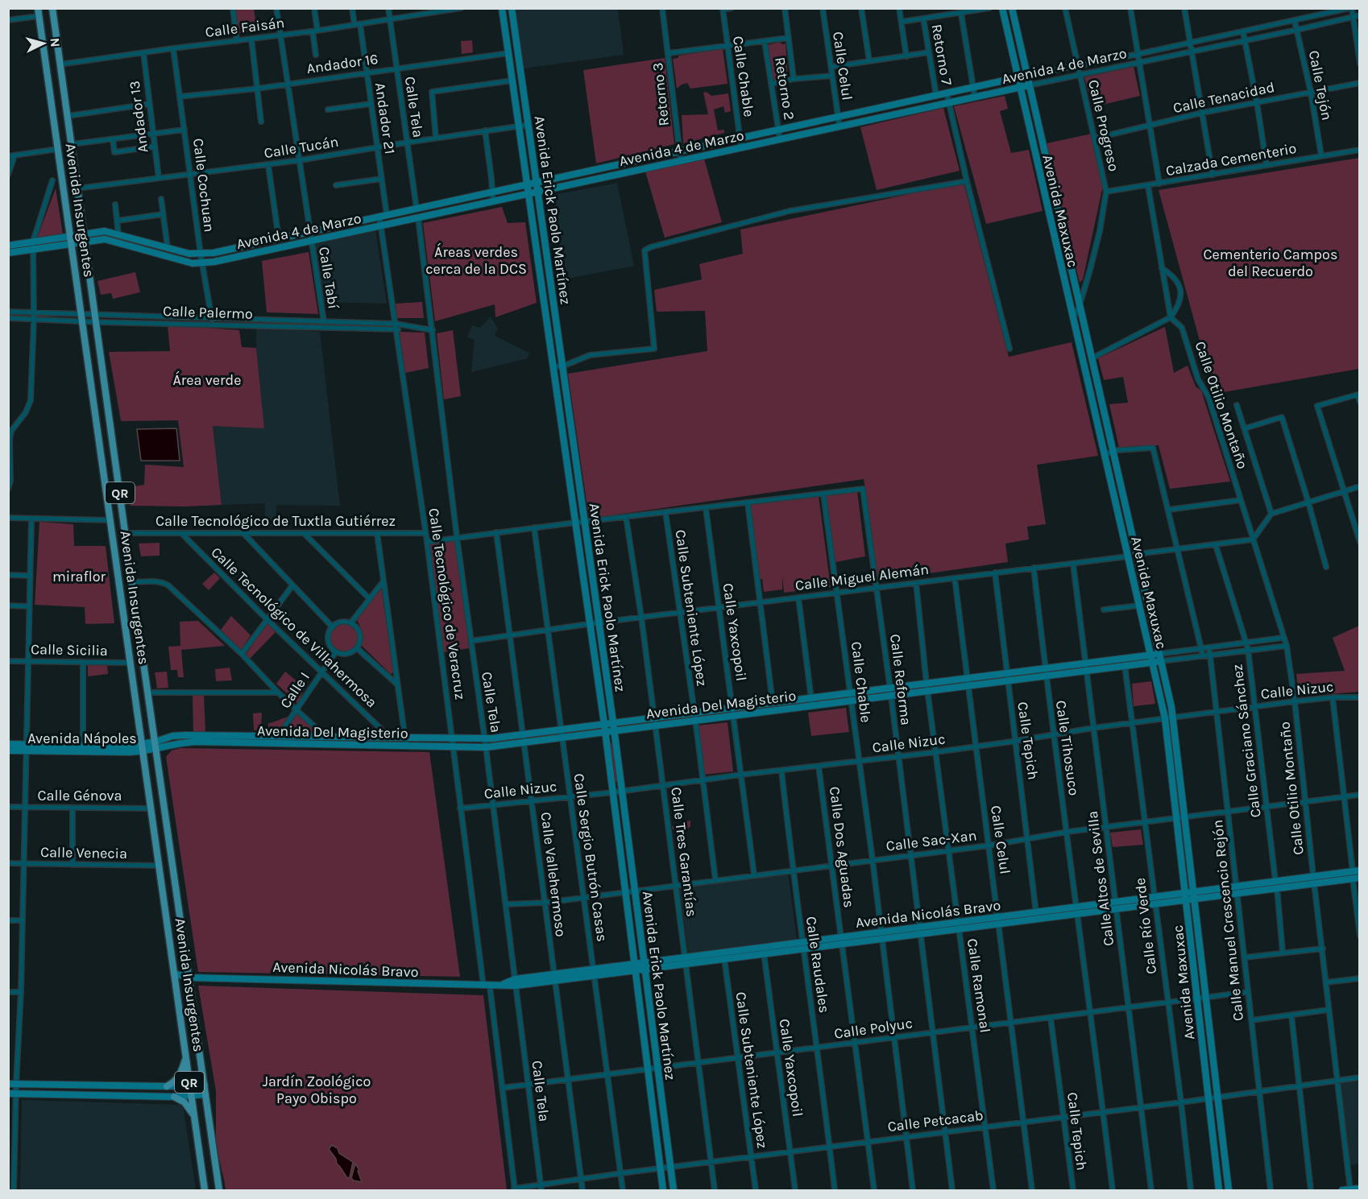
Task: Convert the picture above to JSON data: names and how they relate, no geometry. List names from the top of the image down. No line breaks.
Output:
{"streets":{"main road":["Avenida 4 de Marzo","Avenida Insurgentes","Avenida Erick Paolo Martínez","Avenida Maxuxac","QR","Avenida Del Magisterio","Avenida Nápoles","Avenida Nicolás Bravo"],"street":["Calle Faisán","Retorno 7","Andador 16","Calle Celul","Calle Chable","Calle Tejón","Retorno 2","Retorno 3","Calle Tenacidad","Calle Tela","Andador 13","Andador 21","Calle Progreso","Calle Tucán","Calzada Cementerio","Calle Cochuan","Calle Tabí","Calle Palermo","Calle Otilio Montaño","Calle Tecnológico de Tuxtla Gutiérrez","Calle Miguel Alemán","Calle Tecnológico de Veracruz","Calle Subteniente López","Calle Tecnológico de Villahermosa","Calle Yaxcopoil","Calle Sicilia","Calle Reforma","Calle I","Calle Nizuc","Calle Tepich","Calle Graciano Sánchez","Calle Tihosuco","Calle Génova","Calle Sac-Xan","Calle Dos Aguadas","Calle Tres Garantías","Calle Venecia","Calle Sergio Butrón Casas","Calle Vallehermoso","Calle Altos de Sevilla","Calle Manuel Crescencio Rejón","Calle Río Verde","Calle Raudales","Calle Ramonal","Calle Polyuc","Calle Petcacab"]},"crossings":[["Calle Faisán","Calle Tela"],["Calle Faisán","Andador 13"],["Calle Faisán","Andador 21"],["Calle Faisán","Calle Cochuan"],["Calle Faisán","Avenida Insurgentes"],["Calle Faisán","Calle Tabí"],["Retorno 7","Avenida 4 de Marzo"],["Andador 16","Calle Tela"],["Andador 16","Andador 21"],["Andador 16","Calle Cochuan"],["Andador 16","Avenida Erick Paolo Martínez"],["Andador 16","Calle Tabí"],["Calle Celul","Avenida 4 de Marzo"],["Calle Celul","Calle Miguel Alemán"],["Calle Celul","Calle Nizuc"],["Calle Celul","Avenida Del Magisterio"],["Calle Celul","Calle Sac-Xan"],["Calle Celul","Avenida Nicolás Bravo"],["Calle Celul","Calle Polyuc"],["Calle Celul","Calle Petcacab"],["Avenida 4 de Marzo","Calle Chable"],["Avenida 4 de Marzo","Calle Tejón"],["Avenida 4 de Marzo","Retorno 2"],["Avenida 4 de Marzo","Retorno 3"],["Avenida 4 de Marzo","Calle Tela"],["Avenida 4 de Marzo","Andador 21"],["Avenida 4 de Marzo","Calle Progreso"],["Avenida 4 de Marzo","Calle Cochuan"],["Avenida 4 de Marzo","Avenida Insurgentes"],["Avenida 4 de Marzo","Avenida Erick Paolo Martínez"],["Avenida 4 de Marzo","Avenida Maxuxac"],["Avenida 4 de Marzo","Calle Tabí"],["Avenida 4 de Marzo","Calle Tecnológico de Veracruz"],["Calle Chable","Retorno 3"],["Calle Chable","Calle Miguel Alemán"],["Calle Chable","Calle Reforma"],["Calle Chable","Calle Nizuc"],["Calle Chable","Avenida Del Magisterio"],["Calle Chable","Calle Sac-Xan"],["Calle Chable","Avenida Nicolás Bravo"],["Calle Chable","Calle Polyuc"],["Calle Chable","Calle Petcacab"],["Calle Tejón","Calle Tenacidad"],["Calle Tejón","Calzada Cementerio"],["Retorno 2","Retorno 3"],["Calle Tenacidad","Calle Progreso"],["Calle Tela","Calle Tucán"],["Calle Tela","Calle Palermo"],["Calle Tela","Calle Miguel Alemán"],["Calle Tela","Calle Nizuc"],["Calle Tela","Avenida Del Magisterio"],["Calle Tela","Calle Sac-Xan"],["Calle Tela","Avenida Nicolás Bravo"],["Calle Tela","Calle Polyuc"],["Calle Tela","Calle Petcacab"],["Andador 13","Calle Tucán"],["Andador 21","Calle Tucán"],["Calle Progreso","Calzada Cementerio"],["Calle Tucán","Calle Cochuan"],["Calle Tucán","Avenida Insurgentes"],["Calle Tucán","Avenida Erick Paolo Martínez"],["Calle Tucán","Calle Tabí"],["Calle Cochuan","Calle Palermo"],["Avenida Insurgentes","Calle Palermo"],["Avenida Insurgentes","Calle Tecnológico de Tuxtla Gutiérrez"],["Avenida Insurgentes","Calle Sicilia"],["Avenida Insurgentes","Avenida Del Magisterio"],["Avenida Insurgentes","Avenida Nápoles"],["Avenida Insurgentes","Calle Génova"],["Avenida Insurgentes","Calle Venecia"],["Avenida Insurgentes","Avenida Nicolás Bravo"],["Avenida Erick Paolo Martínez","Calle Miguel Alemán"],["Avenida Erick Paolo Martínez","Calle Nizuc"],["Avenida Erick Paolo Martínez","Avenida Del Magisterio"],["Avenida Erick Paolo Martínez","Calle Sac-Xan"],["Avenida Erick Paolo Martínez","Avenida Nicolás Bravo"],["Avenida Erick Paolo Martínez","Calle Polyuc"],["Avenida Erick Paolo Martínez","Calle Petcacab"],["Avenida Maxuxac","Calle Miguel Alemán"],["Avenida Maxuxac","Calle Nizuc"],["Avenida Maxuxac","Avenida Del Magisterio"],["Avenida Maxuxac","Calle Sac-Xan"],["Avenida Maxuxac","Avenida Nicolás Bravo"],["Avenida Maxuxac","Calle Polyuc"],["Avenida Maxuxac","Calle Petcacab"],["Calle Tabí","Calle Palermo"],["Calle Palermo","Calle Tecnológico de Veracruz"],["Calle Otilio Montaño","Calle Nizuc"],["Calle Otilio Montaño","Avenida Del Magisterio"],["Calle Otilio Montaño","Calle Sac-Xan"],["Calle Otilio Montaño","Avenida Nicolás Bravo"],["Calle Otilio Montaño","Calle Petcacab"],["Calle Tecnológico de Tuxtla Gutiérrez","Calle Tecnológico de Veracruz"],["Calle Tecnológico de Tuxtla Gutiérrez","Calle Tecnológico de Villahermosa"],["Calle Miguel Alemán","Calle Subteniente López"],["Calle Miguel Alemán","Calle Yaxcopoil"],["Calle Miguel Alemán","Calle Reforma"],["Calle Miguel Alemán","Calle Tepich"],["Calle Miguel Alemán","Calle Tihosuco"],["Calle Miguel Alemán","Calle Tres Garantías"],["Calle Miguel Alemán","Calle Sergio Butrón Casas"],["Calle Miguel Alemán","Calle Vallehermoso"],["Calle Miguel Alemán","Calle Altos de Sevilla"],["Calle Miguel Alemán","Calle Ramonal"],["Calle Tecnológico de Veracruz","Calle Nizuc"],["Calle Tecnológico de Veracruz","Avenida Del Magisterio"],["Calle Tecnológico de Veracruz","Avenida Nicolás Bravo"],["Calle Tecnológico de Veracruz","Calle Polyuc"],["Calle Tecnológico de Veracruz","Calle Petcacab"],["Calle Subteniente López","Calle Nizuc"],["Calle Subteniente López","Avenida Del Magisterio"],["Calle Subteniente López","Calle Sac-Xan"],["Calle Subteniente López","Avenida Nicolás Bravo"],["Calle Subteniente López","Calle Polyuc"],["Calle Subteniente López","Calle Petcacab"],["Calle Tecnológico de Villahermosa","Calle I"],["Calle Tecnológico de Villahermosa","Avenida Del Magisterio"],["Calle Yaxcopoil","Calle Nizuc"],["Calle Yaxcopoil","Avenida Del Magisterio"],["Calle Yaxcopoil","Calle Sac-Xan"],["Calle Yaxcopoil","Avenida Nicolás Bravo"],["Calle Yaxcopoil","Calle Polyuc"],["Calle Yaxcopoil","Calle Petcacab"],["Calle Reforma","Calle Nizuc"],["Calle Reforma","Avenida Del Magisterio"],["Calle Reforma","Calle Sac-Xan"],["Calle Reforma","Avenida Nicolás Bravo"],["Calle Reforma","Calle Polyuc"],["Calle Reforma","Calle Petcacab"],["Calle I","Avenida Del Magisterio"],["Calle Nizuc","Calle Tepich"],["Calle Nizuc","Calle Graciano Sánchez"],["Calle Nizuc","Calle Tihosuco"],["Calle Nizuc","Calle Dos Aguadas"],["Calle Nizuc","Calle Tres Garantías"],["Calle Nizuc","Calle Sergio Butrón Casas"],["Calle Nizuc","Calle Vallehermoso"],["Calle Nizuc","Calle Altos de Sevilla"],["Calle Nizuc","Calle Manuel Crescencio Rejón"],["Calle Nizuc","Calle Río Verde"],["Calle Nizuc","Calle Raudales"],["Calle Nizuc","Calle Ramonal"],["Avenida Del Magisterio","Avenida Nápoles"],["Avenida Del Magisterio","Calle Tepich"],["Avenida Del Magisterio","Calle Graciano Sánchez"],["Avenida Del Magisterio","Calle Tihosuco"],["Avenida Del Magisterio","Calle Tres Garantías"],["Avenida Del Magisterio","Calle Sergio Butrón Casas"],["Avenida Del Magisterio","Calle Vallehermoso"],["Avenida Del Magisterio","Calle Altos de Sevilla"],["Avenida Del Magisterio","Calle Manuel Crescencio Rejón"],["Avenida Del Magisterio","Calle Río Verde"],["Avenida Del Magisterio","Calle Ramonal"],["Calle Tepich","Calle Sac-Xan"],["Calle Tepich","Avenida Nicolás Bravo"],["Calle Tepich","Calle Polyuc"],["Calle Tepich","Calle Petcacab"],["Calle Graciano Sánchez","Calle Sac-Xan"],["Calle Graciano Sánchez","Avenida Nicolás Bravo"],["Calle Tihosuco","Calle Sac-Xan"],["Calle Tihosuco","Avenida Nicolás Bravo"],["Calle Tihosuco","Calle Polyuc"],["Calle Tihosuco","Calle Petcacab"],["Calle Sac-Xan","Calle Dos Aguadas"],["Calle Sac-Xan","Calle Tres Garantías"],["Calle Sac-Xan","Calle Sergio Butrón Casas"],["Calle Sac-Xan","Calle Vallehermoso"],["Calle Sac-Xan","Calle Altos de Sevilla"],["Calle Sac-Xan","Calle Manuel Crescencio Rejón"],["Calle Sac-Xan","Calle Río Verde"],["Calle Sac-Xan","Calle Raudales"],["Calle Sac-Xan","Calle Ramonal"],["Calle Dos Aguadas","Avenida Nicolás Bravo"],["Calle Dos Aguadas","Calle Polyuc"],["Calle Dos Aguadas","Calle Petcacab"],["Calle Tres Garantías","Avenida Nicolás Bravo"],["Calle Tres Garantías","Calle Polyuc"],["Calle Tres Garantías","Calle Petcacab"],["Calle Sergio Butrón Casas","Avenida Nicolás Bravo"],["Calle Sergio Butrón Casas","Calle Polyuc"],["Calle Sergio Butrón Casas","Calle Petcacab"],["Calle Vallehermoso","Avenida Nicolás Bravo"],["Calle Vallehermoso","Calle Polyuc"],["Calle Vallehermoso","Calle Petcacab"],["Calle Altos de Sevilla","Avenida Nicolás Bravo"],["Calle Altos de Sevilla","Calle Polyuc"],["Calle Altos de Sevilla","Calle Petcacab"],["Avenida Nicolás Bravo","Calle Manuel Crescencio Rejón"],["Avenida Nicolás Bravo","Calle Río Verde"],["Avenida Nicolás Bravo","Calle Raudales"],["Avenida Nicolás Bravo","Calle Ramonal"],["Calle Manuel Crescencio Rejón","Calle Polyuc"],["Calle Manuel Crescencio Rejón","Calle Petcacab"],["Calle Río Verde","Calle Polyuc"],["Calle Río Verde","Calle Petcacab"],["Calle Raudales","Calle Polyuc"],["Calle Raudales","Calle Petcacab"],["Calle Ramonal","Calle Polyuc"],["Calle Ramonal","Calle Petcacab"]],"parks":["Áreas verdes cerca de la DCS","Cementerio Campos del Recuerdo","Área verde","miraflor","Jardín Zoológico Payo Obispo"],"north":"right"}
